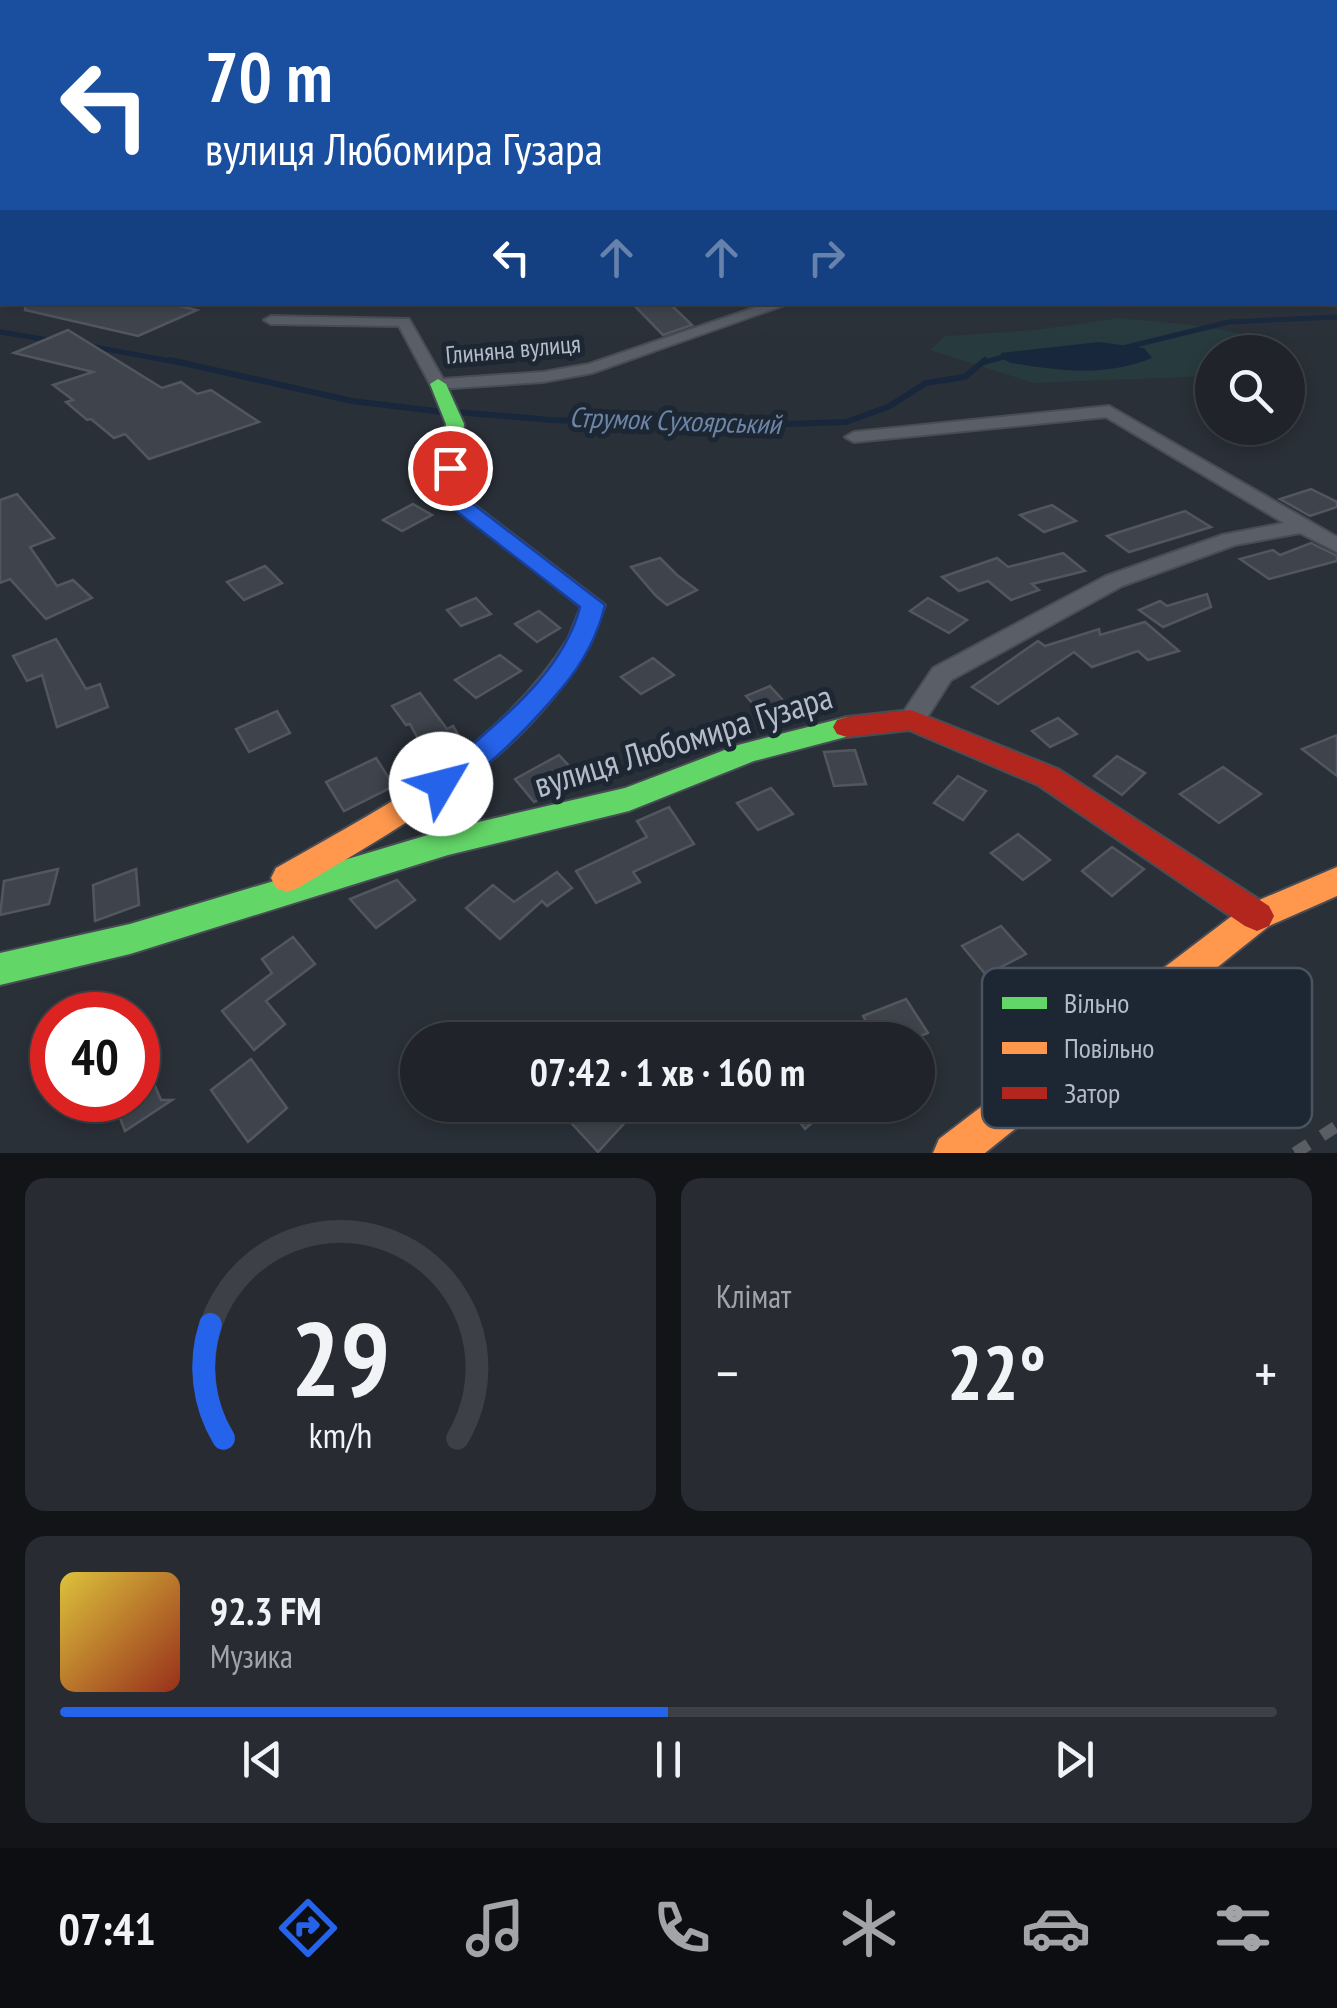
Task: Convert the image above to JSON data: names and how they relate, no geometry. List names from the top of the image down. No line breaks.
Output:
{"streets":{"street":["Глиняна вулиця","вулиця Любомира Гузара"]},"crossings":[["Глиняна вулиця","вулиця Любомира Гузара"]],"water":["Струмок Сухоярський"],"legend":["Вільно","Повільно","Затор"],"page":{"turn":["70 m","вулиця Любомира Гузара"],"limit":"40","trip":"07:42 · 1 хв · 160 m","tile":"Клімат","heat":["−","22°","+"],"song":["92.3 FM","Музика"],"tabs":"07:41","gauge":["29","km/h"]}}
